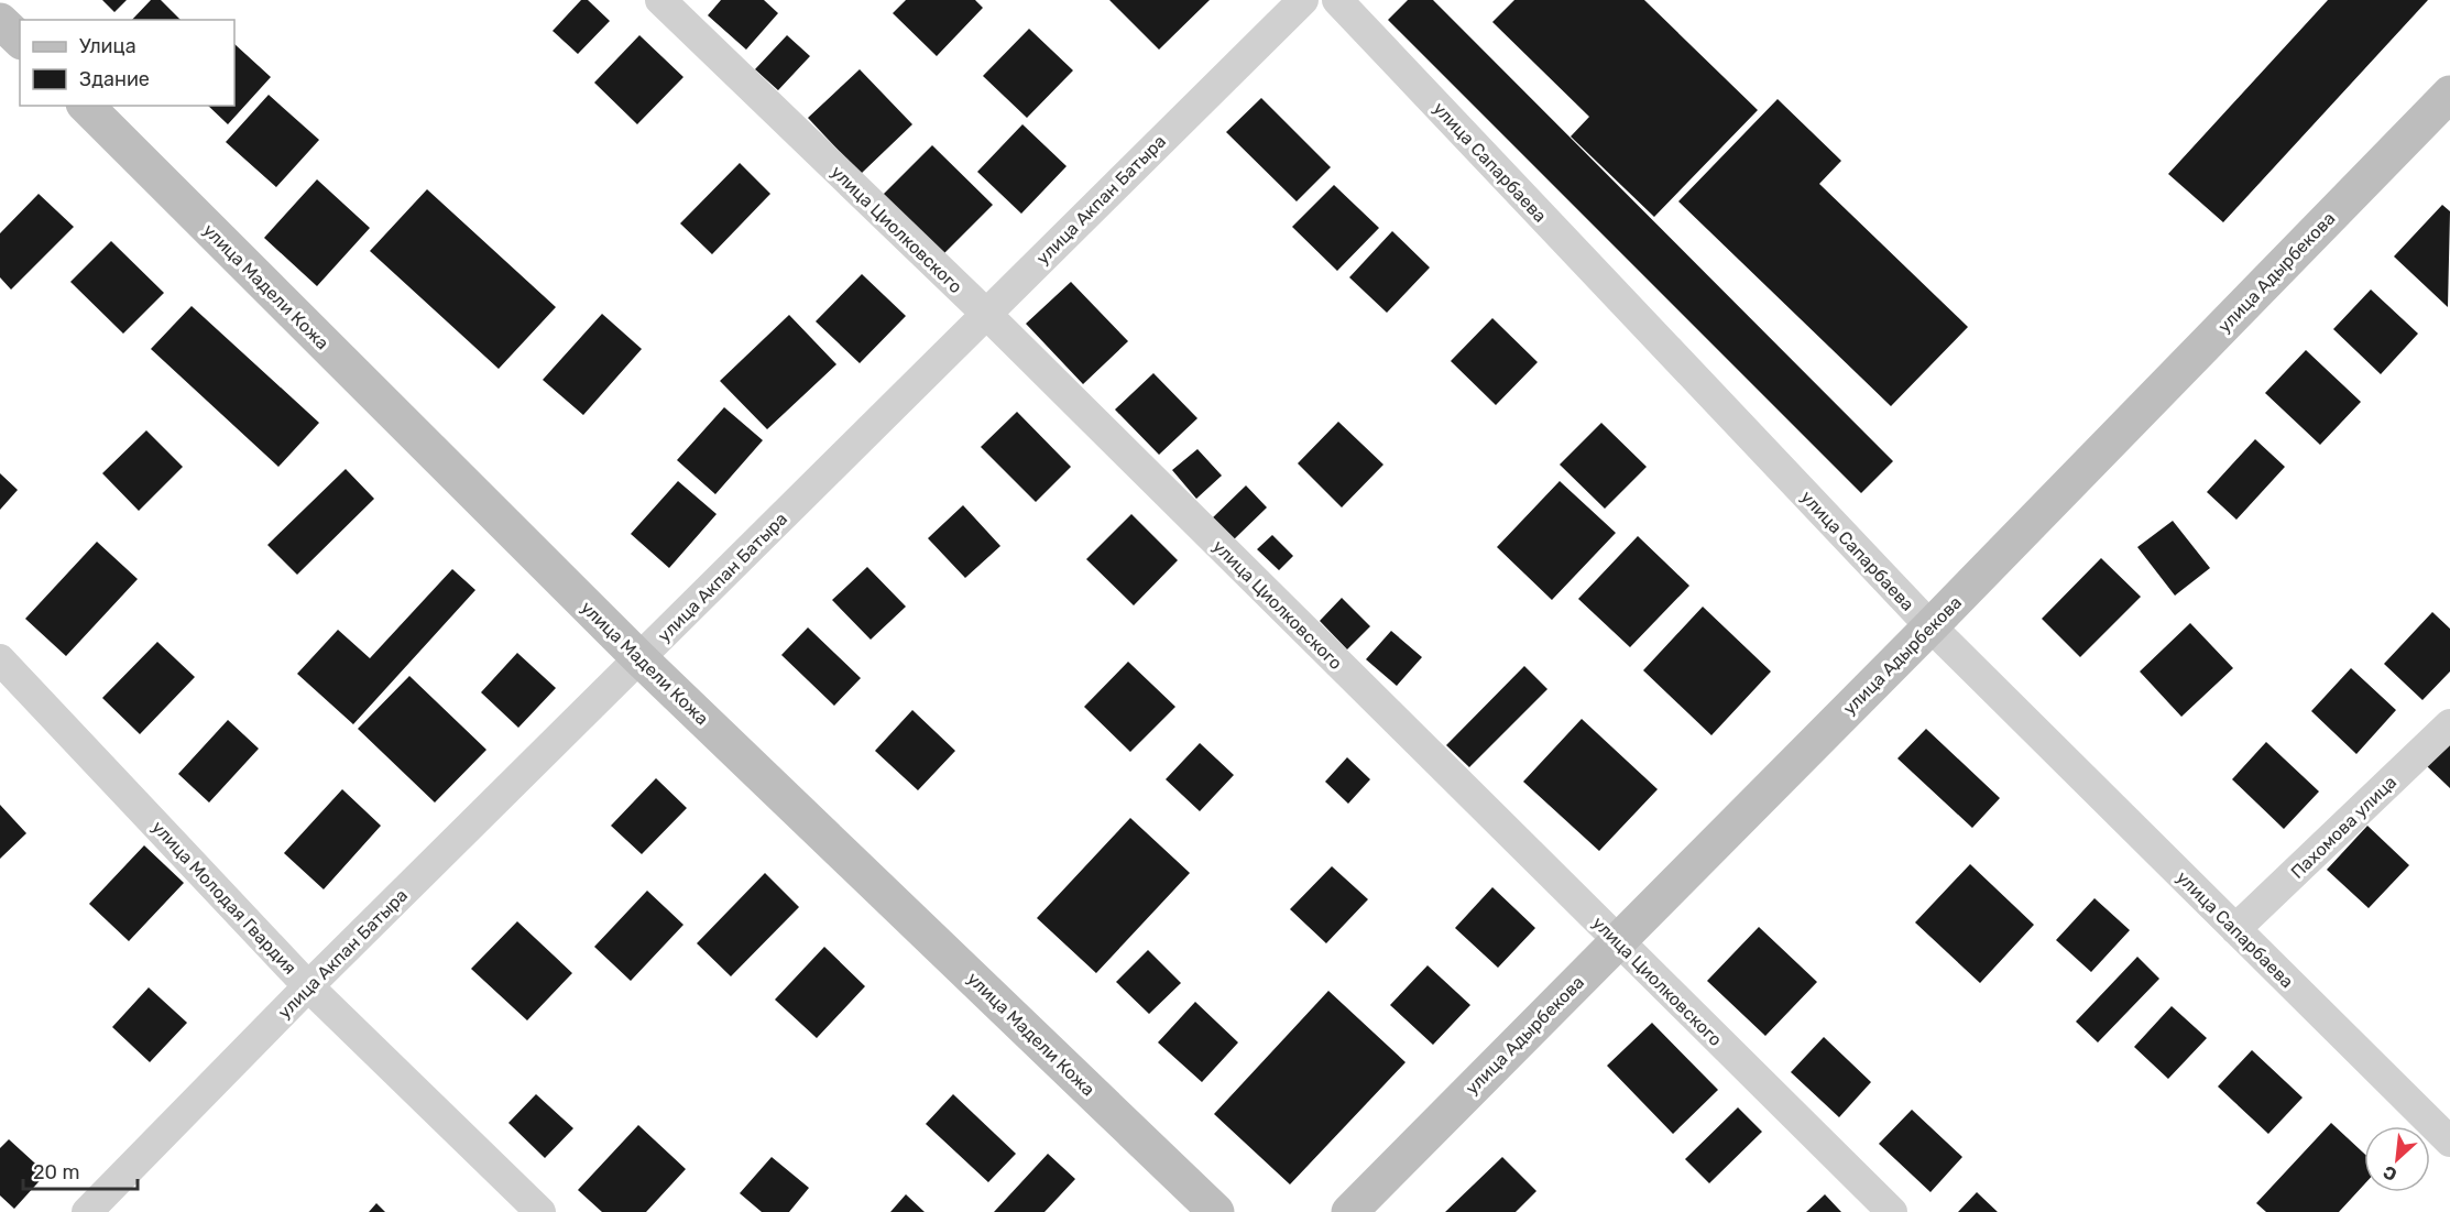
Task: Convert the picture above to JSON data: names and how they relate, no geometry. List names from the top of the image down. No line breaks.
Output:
{"streets":{"main road":["улица Адырбекова","улица Мадели Кожа"],"street":["улица Сапарбаева","улица Акпан Батыра","улица Циолковского","Пахомова улица","улица Молодая Гвардия"]},"crossings":[["улица Сапарбаева","улица Адырбекова"],["улица Сапарбаева","Пахомова улица"],["улица Акпан Батыра","улица Циолковского"],["улица Акпан Батыра","улица Мадели Кожа"],["улица Акпан Батыра","улица Молодая Гвардия"],["улица Циолковского","улица Адырбекова"]],"legend":["Улица","Здание"],"scale_bar":"20 m","north":"bottom left"}
